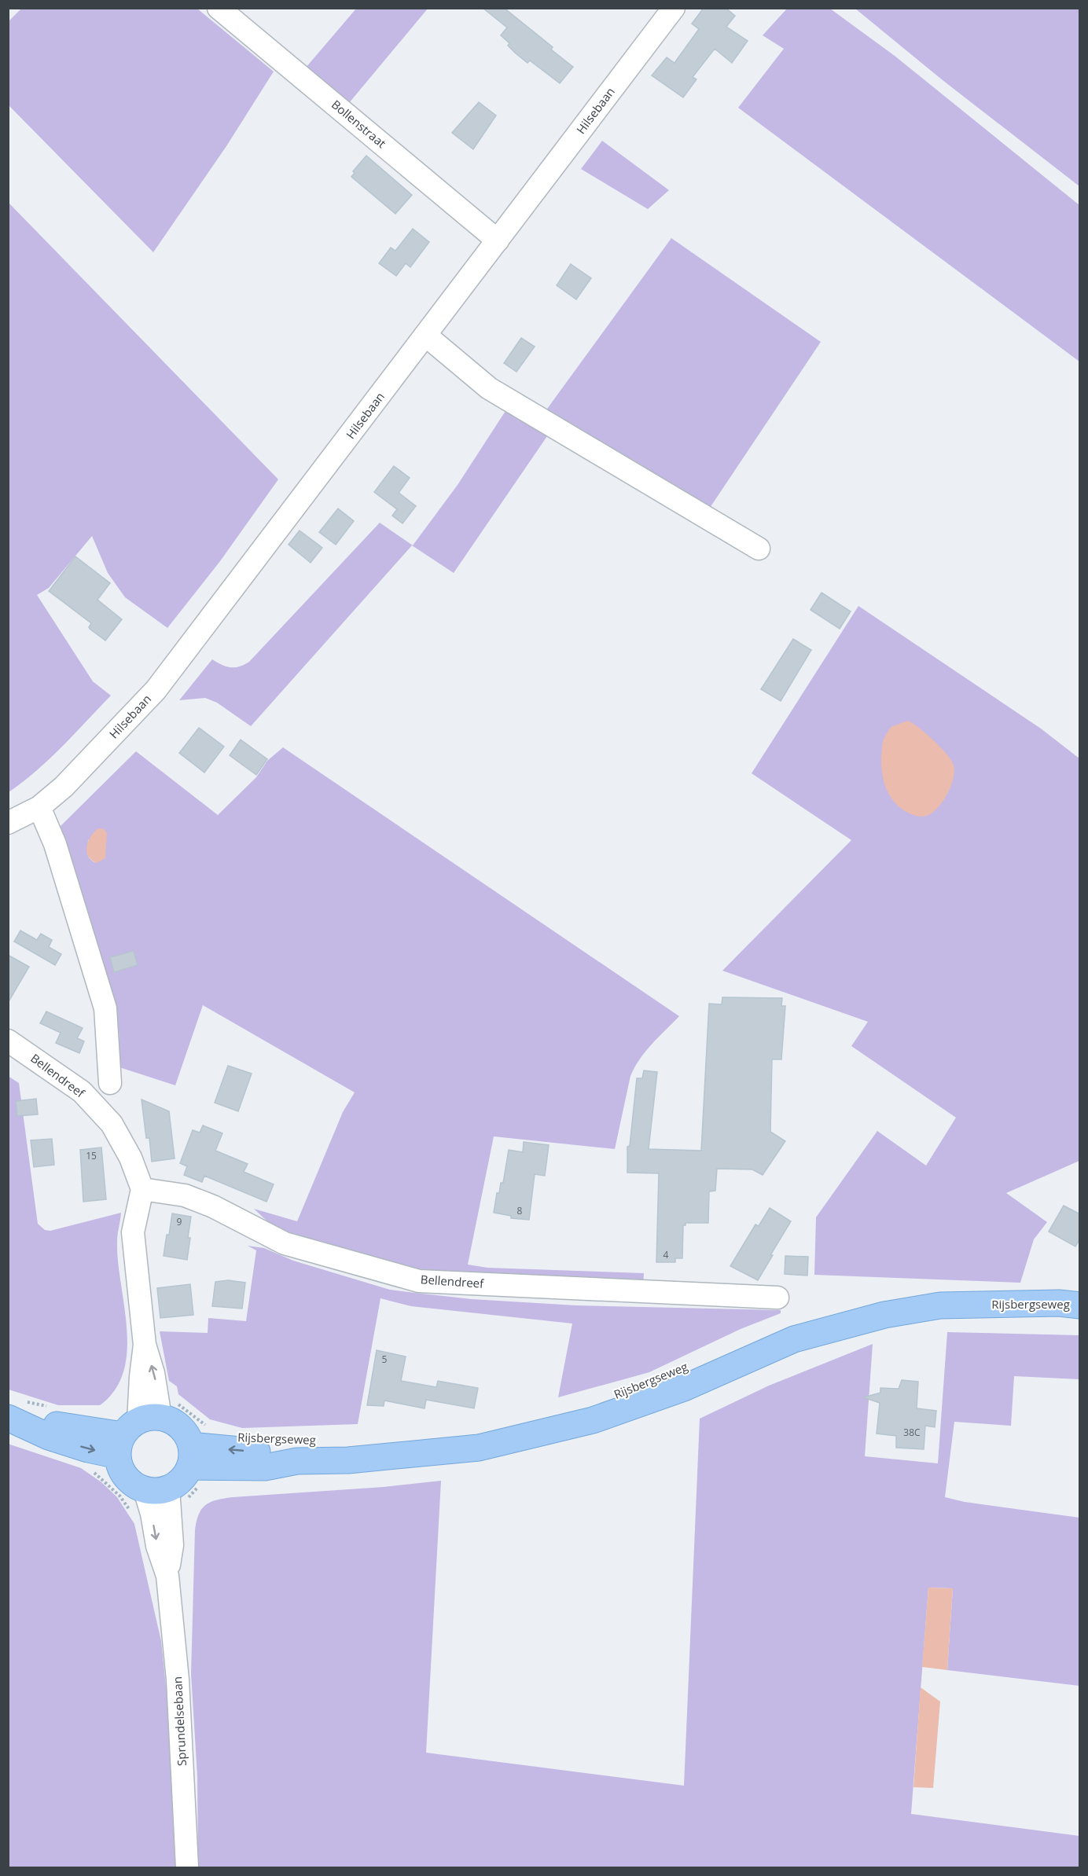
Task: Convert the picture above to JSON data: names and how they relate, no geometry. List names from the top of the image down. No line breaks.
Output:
{"streets":{"main road":["Rijsbergseweg"],"street":["Hilsebaan","Bollenstraat","Bellendreef","Sprundelsebaan"]},"crossings":[["Hilsebaan","Bollenstraat"]],"house_numbers":["15","8","9","4","5","38C"]}
